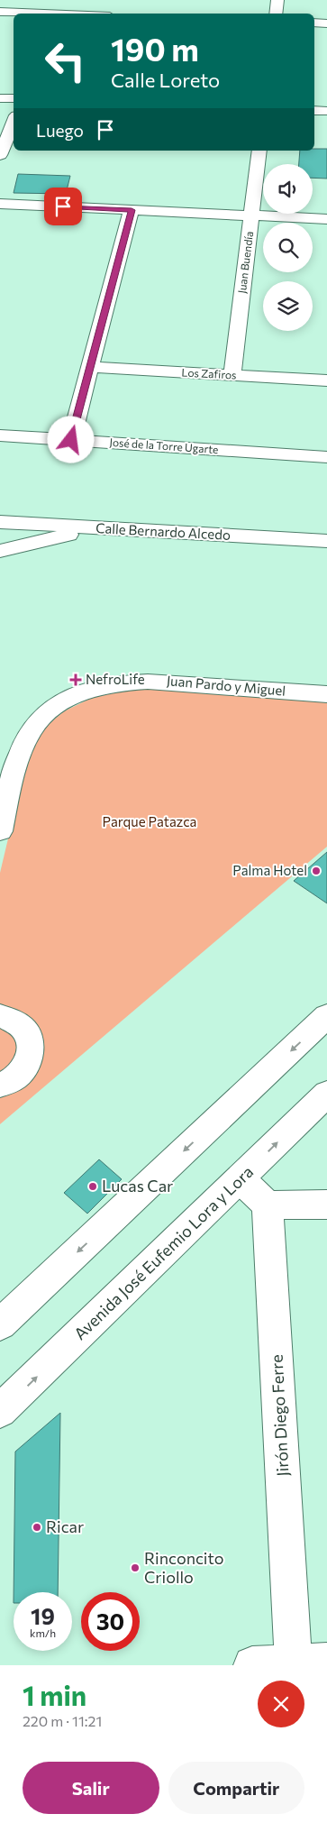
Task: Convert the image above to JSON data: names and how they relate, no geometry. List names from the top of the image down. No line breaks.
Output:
{"streets":{"street":["Juan Buendía","Los Zafiros","José de la Torre Ugarte","Calle Bernardo Alcedo","Juan Pardo y Miguel","Avenida José Eufemio Lora y Lora","Jirón Diego Ferre"]},"crossings":[["Juan Buendía","Los Zafiros"]],"parks":["Parque Patazca"],"places":{"health":["NefroLife"],"other":["Palma Hotel","Lucas Car","Ricar","Rinconcito Criollo"]},"page":{"turn":["190 m","Calle Loreto"],"then":"Luego","speed":"19 km/h","limit":"30","heading":["1 min","220 m · 11:21"],"buttons":["Salir","Compartir"]}}
